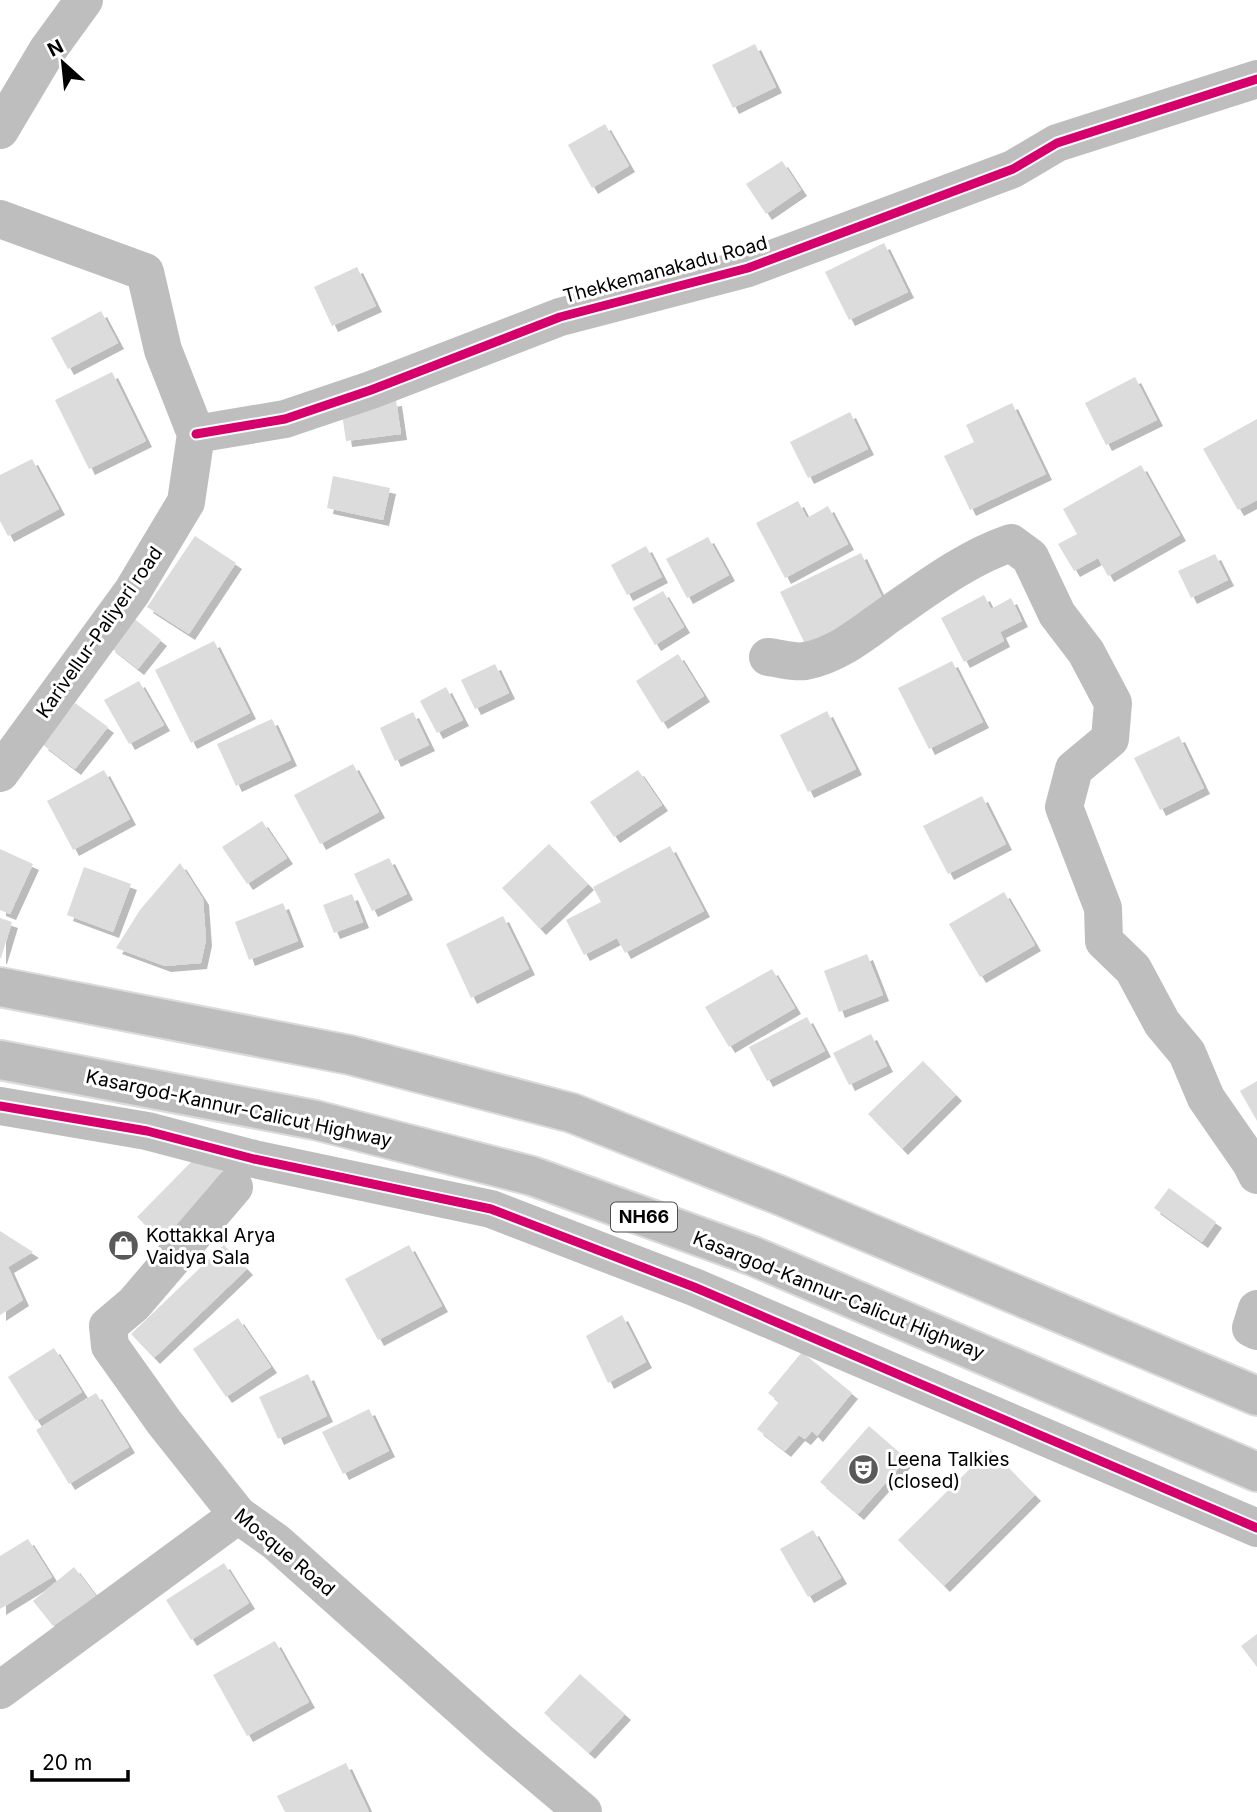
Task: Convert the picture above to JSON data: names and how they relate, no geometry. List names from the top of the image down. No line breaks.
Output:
{"streets":{"highway":["Kasargod-Kannur-Calicut Highway","NH66"],"street":["Thekkemanakadu Road","Karivellur-Paliyeri road","Mosque Road"]},"crossings":[["Thekkemanakadu Road","Karivellur-Paliyeri road"]],"places":{"shop":["Kottakkal Arya Vaidya Sala"],"theatre":["Leena Talkies (closed)"]},"scale_bar":"20 m","north":"top left"}
